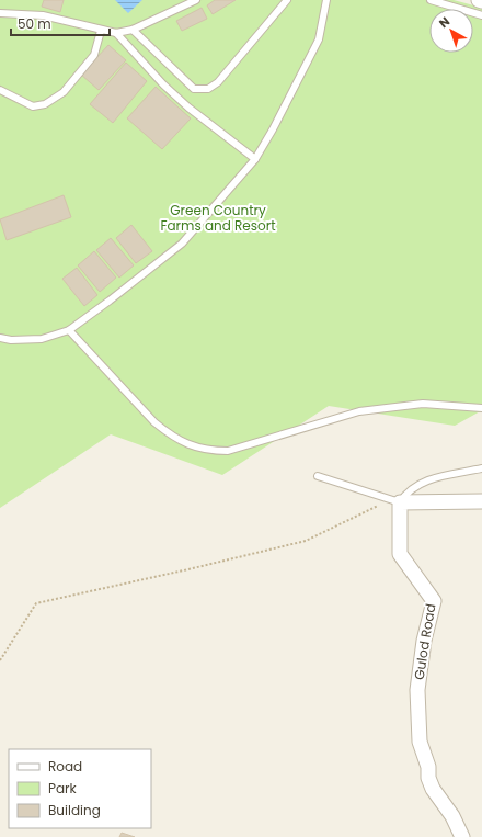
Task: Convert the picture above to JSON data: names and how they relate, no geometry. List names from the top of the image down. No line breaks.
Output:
{"streets":{"street":["Gulod Road"]},"parks":["Green Country Farms and Resort"],"legend":["Road","Park","Building"],"scale_bar":"50 m","north":"top left"}
